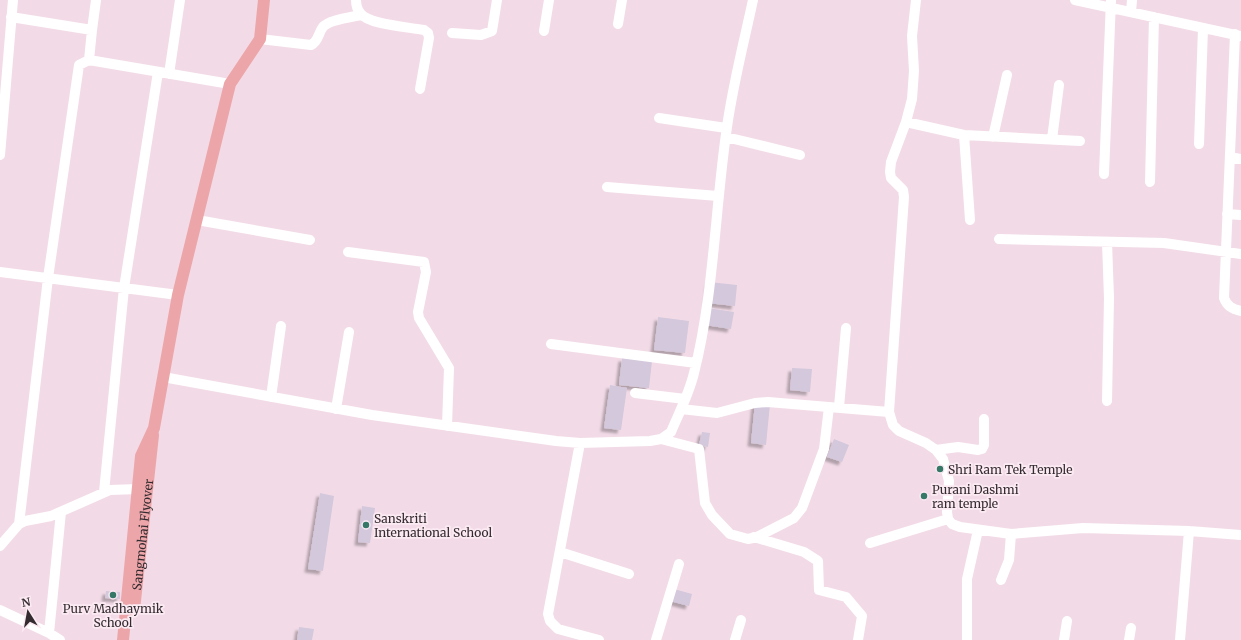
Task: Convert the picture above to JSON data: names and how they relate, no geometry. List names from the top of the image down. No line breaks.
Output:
{"streets":{"main road":["Sangmohai Flyover"]},"places":["Shri Ram Tek Temple","Purani Dashmi ram temple","Sanskriti International School","Purv Madhaymik School"],"north":"top"}
